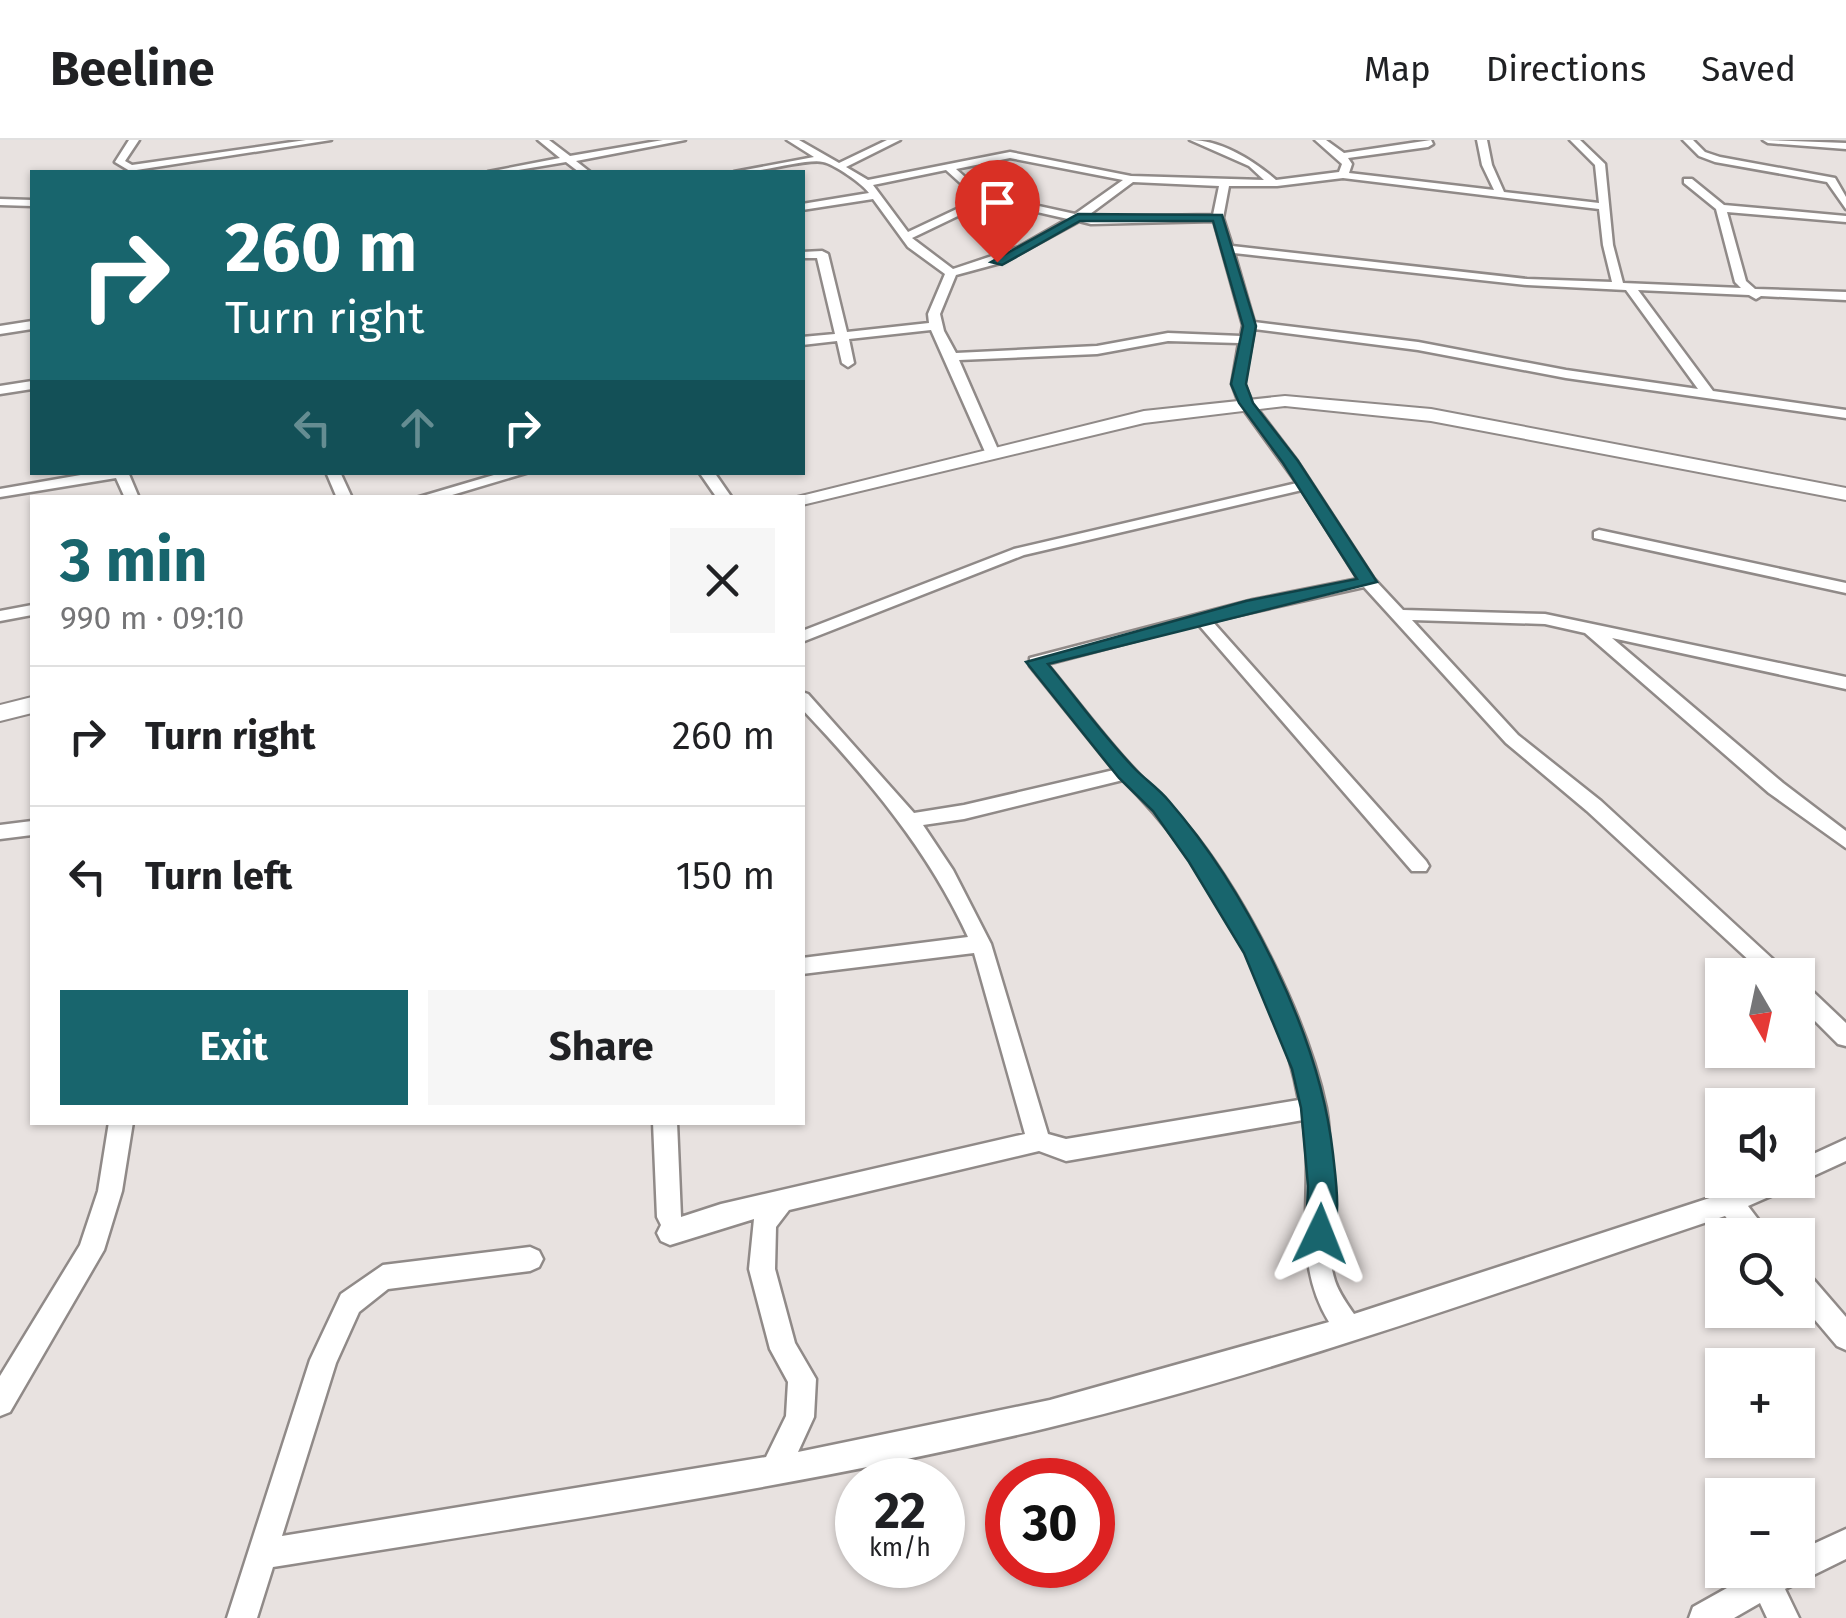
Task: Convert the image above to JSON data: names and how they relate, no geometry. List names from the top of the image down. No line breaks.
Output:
{"north":"bottom","page":{"header":"Beeline","nav":["Map","Directions","Saved"],"turn":["260 m","Turn right"],"heading":["3 min","990 m · 09:10"],"list":[{"name":"Turn right","value":"260 m"},{"name":"Turn left","value":"150 m"}],"map_buttons":["+","−"],"buttons":["Exit","Share"],"speed":"22 km/h","limit":"30"}}
